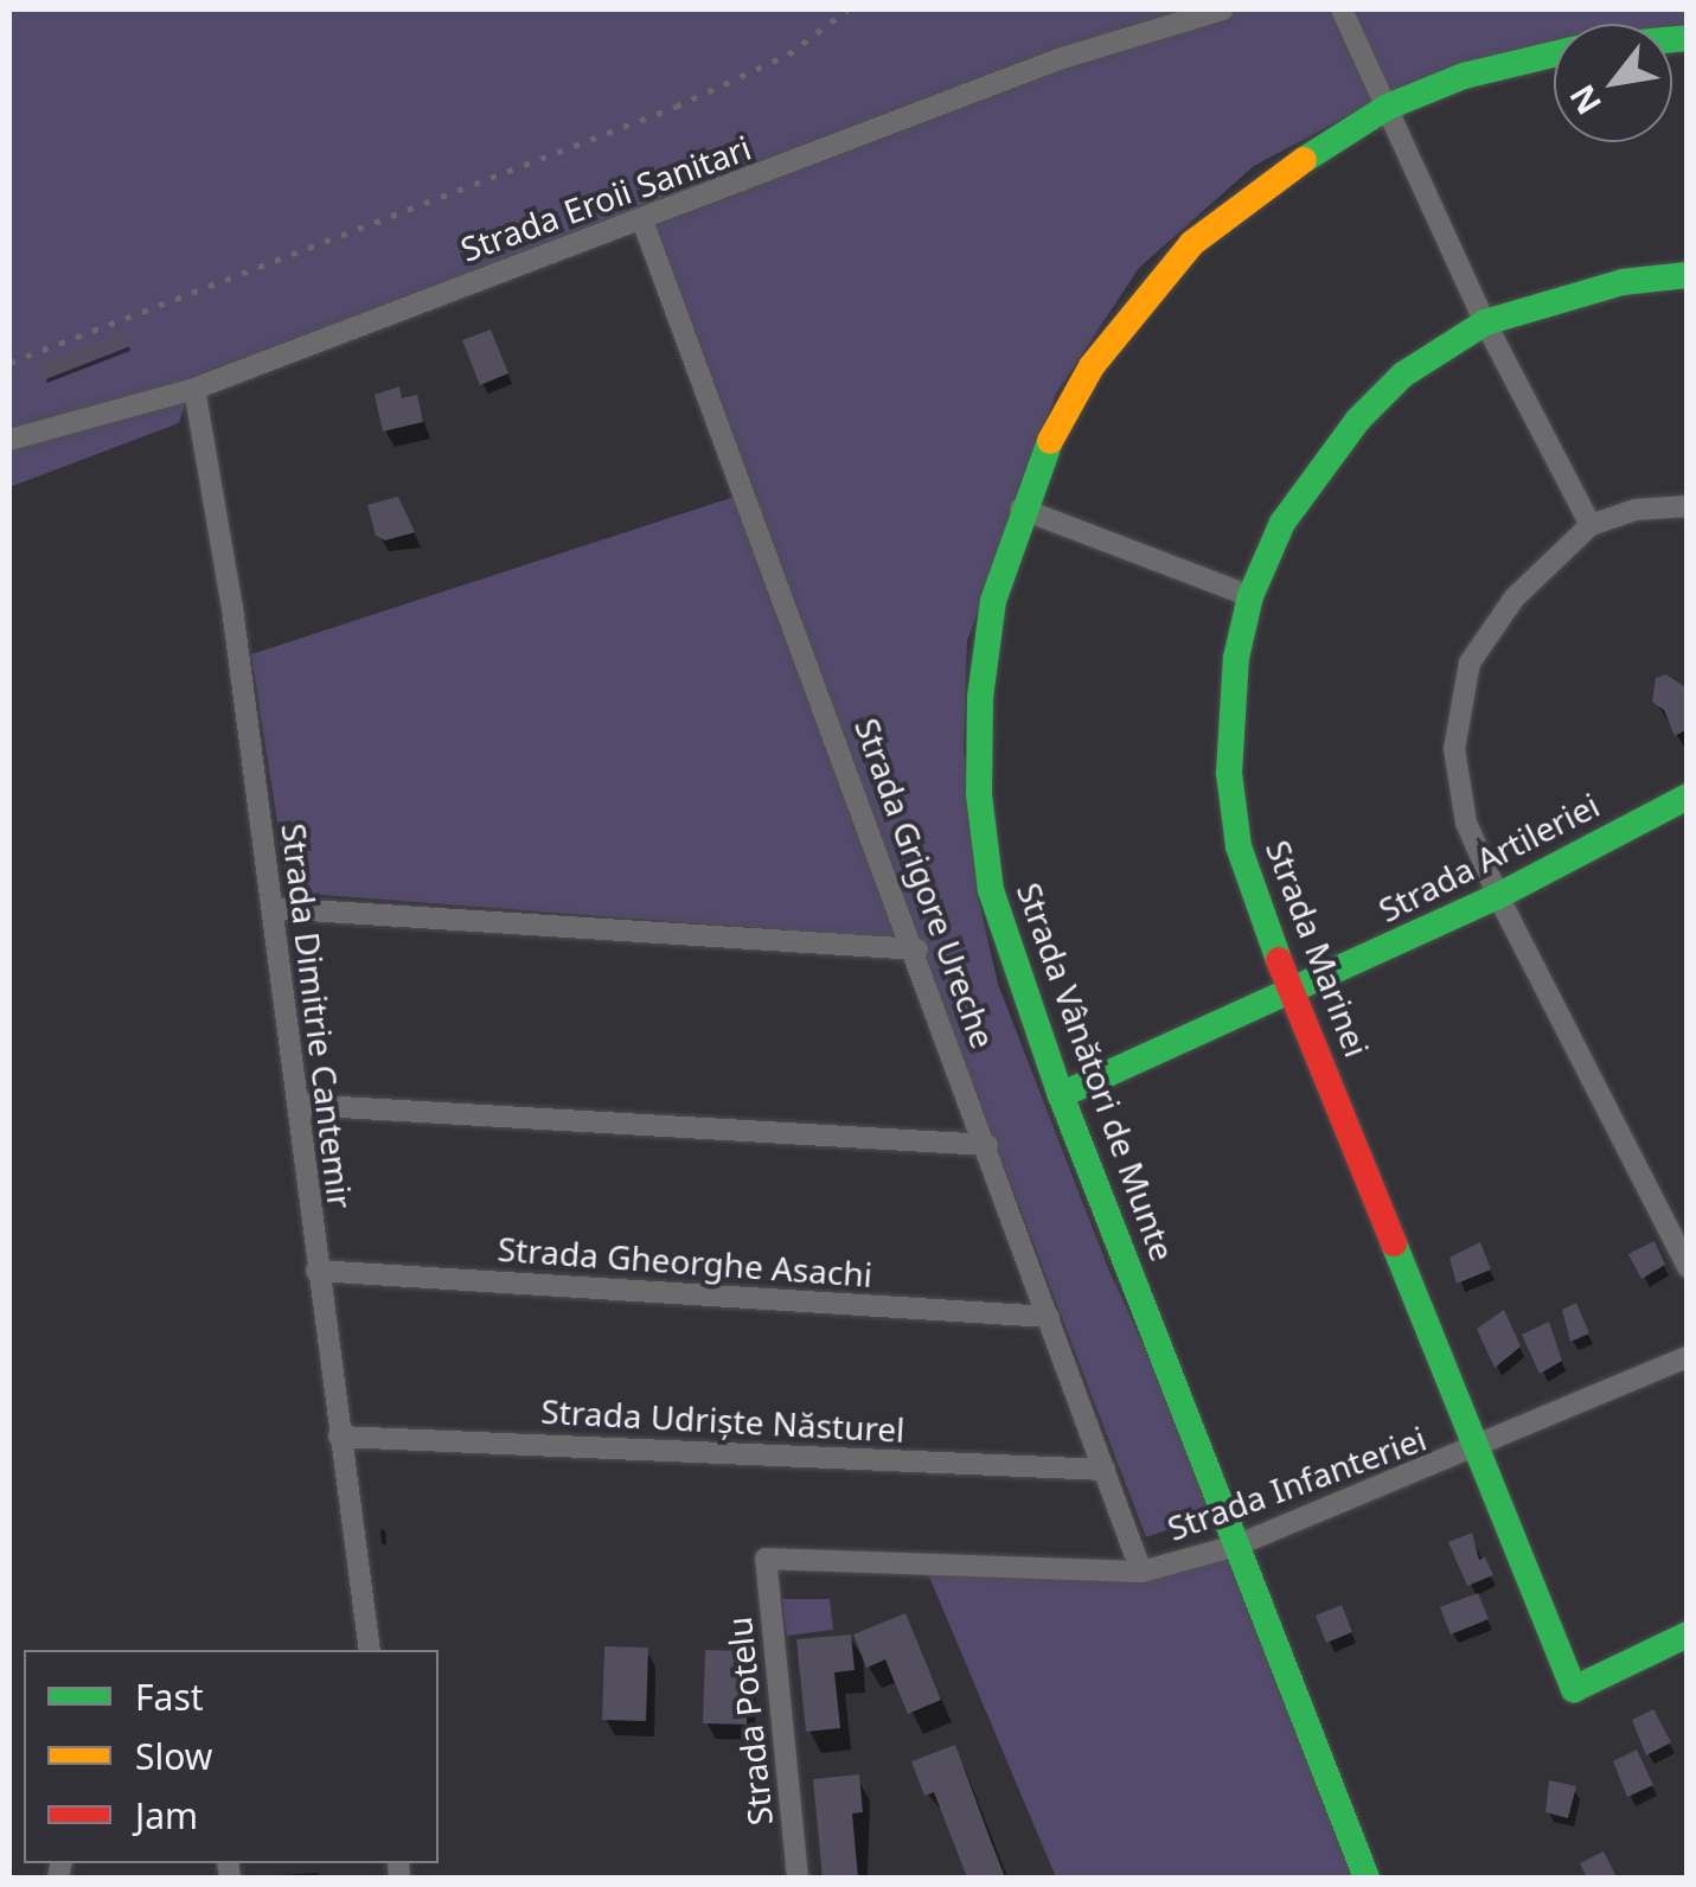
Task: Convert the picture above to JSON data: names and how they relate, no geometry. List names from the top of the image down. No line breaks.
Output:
{"streets":{"street":["Strada Eroii Sanitari","Strada Artileriei","Strada Grigore Ureche","Strada Marinei","Strada Dimitrie Cantemir","Strada Vânători de Munte","Strada Gheorghe Asachi","Strada Udriște Năsturel","Strada Infanteriei","Strada Potelu"]},"crossings":[["Strada Eroii Sanitari","Strada Grigore Ureche"],["Strada Eroii Sanitari","Strada Dimitrie Cantemir"],["Strada Artileriei","Strada Marinei"],["Strada Artileriei","Strada Vânători de Munte"],["Strada Grigore Ureche","Strada Gheorghe Asachi"],["Strada Grigore Ureche","Strada Udriște Năsturel"],["Strada Grigore Ureche","Strada Infanteriei"],["Strada Marinei","Strada Infanteriei"],["Strada Dimitrie Cantemir","Strada Gheorghe Asachi"],["Strada Dimitrie Cantemir","Strada Udriște Năsturel"],["Strada Vânători de Munte","Strada Infanteriei"],["Strada Infanteriei","Strada Potelu"]],"legend":["Fast","Slow","Jam"],"north":"bottom left"}
